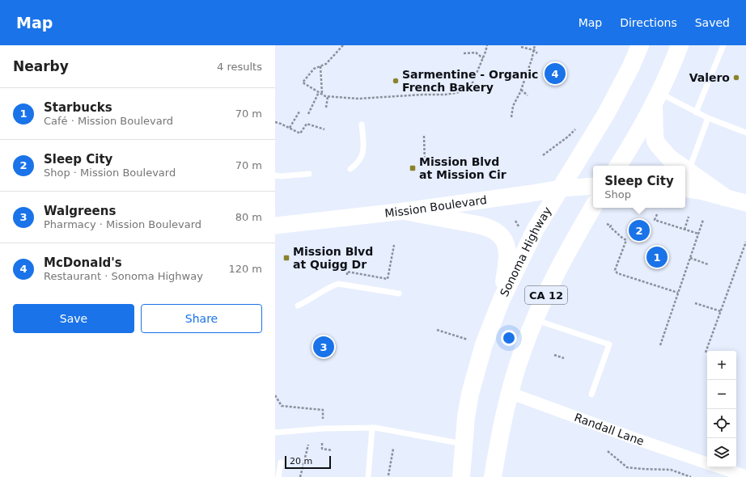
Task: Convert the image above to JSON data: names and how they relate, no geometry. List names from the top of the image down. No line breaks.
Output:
{"streets":{"main road":["Mission Boulevard","Sonoma Highway","CA 12"],"street":["Randall Lane"]},"crossings":[["Mission Boulevard","Sonoma Highway"],["CA 12","Randall Lane"]],"places":{"other":["Valero","Sarmentine - Organic French Bakery"],"transit":["Mission Blvd at Mission Cir","Mission Blvd at Quigg Dr"]},"scale_bar":"20 m","page":{"header":"Map","nav":["Map","Directions","Saved"],"heading":["Nearby","4 results"],"pins":["4","2","1","3"],"list":[{"mark":"1","name":"Starbucks","note":"Café · Mission Boulevard","value":"70 m"},{"mark":"2","name":"Sleep City","note":"Shop · Mission Boulevard","value":"70 m"},{"mark":"3","name":"Walgreens","note":"Pharmacy · Mission Boulevard","value":"80 m"},{"mark":"4","name":"McDonald's","note":"Restaurant · Sonoma Highway","value":"120 m"}],"popup":["Sleep City","Shop"],"buttons":["Save","Share"],"map_buttons":["+","−"],"scale":"20 m"}}
